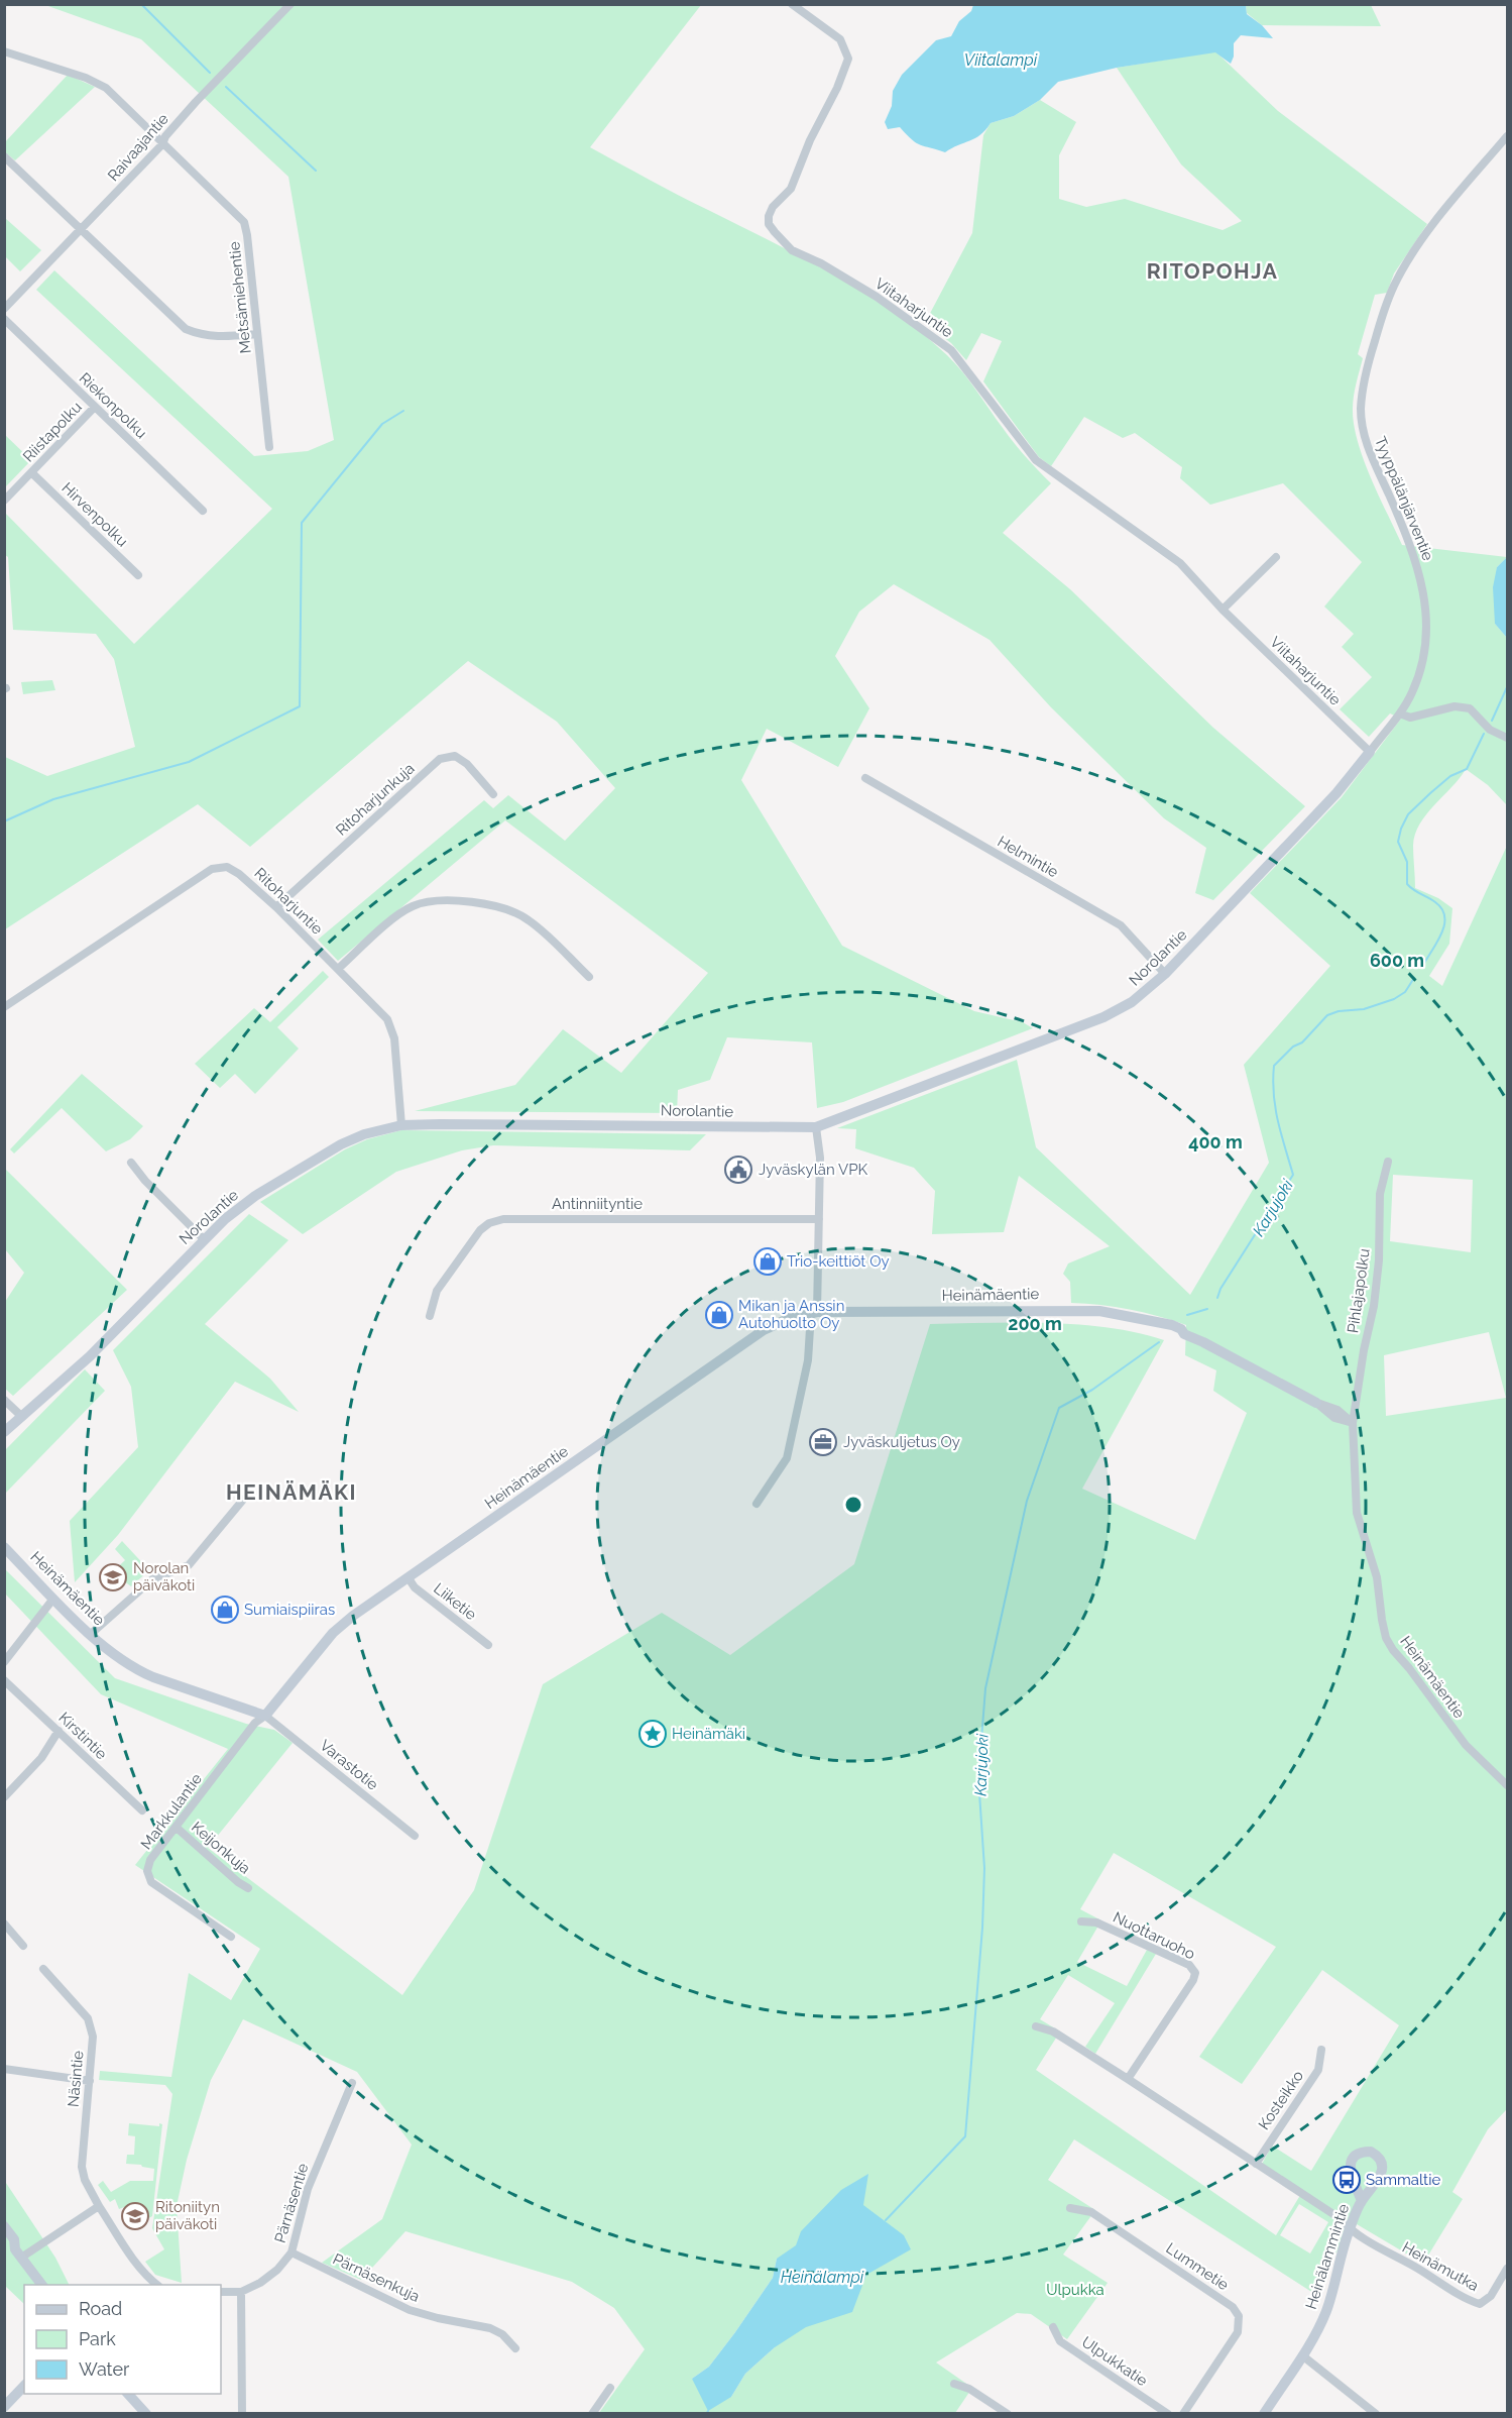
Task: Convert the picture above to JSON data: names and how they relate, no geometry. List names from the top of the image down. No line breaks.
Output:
{"streets":{"street":["Raivaajantie","Metsämiehentie","Viitaharjuntie","Riekonpolku","Riistapolku","Tyyppälänjärventie","Hirvenpolku","Ritoharjunkuja","Helmintie","Ritoharjuntie","Norolantie","Antinniityntie","Pihlajapolku","Heinämäentie","Liiketie","Kirstintie","Varastotie","Markkulantie","Keijonkuja","Nuottaruoho","Näsintie","Kosteikko","Pärnäsentie","Heinälammintie","Lummetie","Heinämutka","Pärnäsenkuja","Ulpukkatie"]},"crossings":[["Raivaajantie","Metsämiehentie"],["Viitaharjuntie","Tyyppälänjärventie"],["Viitaharjuntie","Norolantie"],["Riekonpolku","Riistapolku"],["Riistapolku","Hirvenpolku"],["Tyyppälänjärventie","Norolantie"],["Ritoharjunkuja","Ritoharjuntie"],["Helmintie","Norolantie"],["Ritoharjuntie","Norolantie"],["Pihlajapolku","Heinämäentie"],["Heinämäentie","Liiketie"],["Heinämäentie","Varastotie"],["Heinämäentie","Markkulantie"],["Varastotie","Markkulantie"],["Markkulantie","Keijonkuja"],["Pärnäsentie","Pärnäsenkuja"],["Heinälammintie","Heinämutka"]],"districts":["RITOPOHJA","HEINÄMÄKI"],"water":["Viitalampi","Karjujoki","Heinälampi"],"parks":["Ulpukka"],"places":{"public building":["Jyväskylän VPK"],"shop":["Trio-keittiöt Oy","Mikan ja Anssin Autohuolto Oy","Sumiaispiiras"],"office":["Jyväskuljetus Oy"],"school or university":["Norolan päiväkoti","Ritoniityn päiväkoti"],"place":["Heinämäki"],"bus stop":["Sammaltie"]},"legend":["Road","Park","Water"],"rings":["600 m","400 m","200 m"]}
